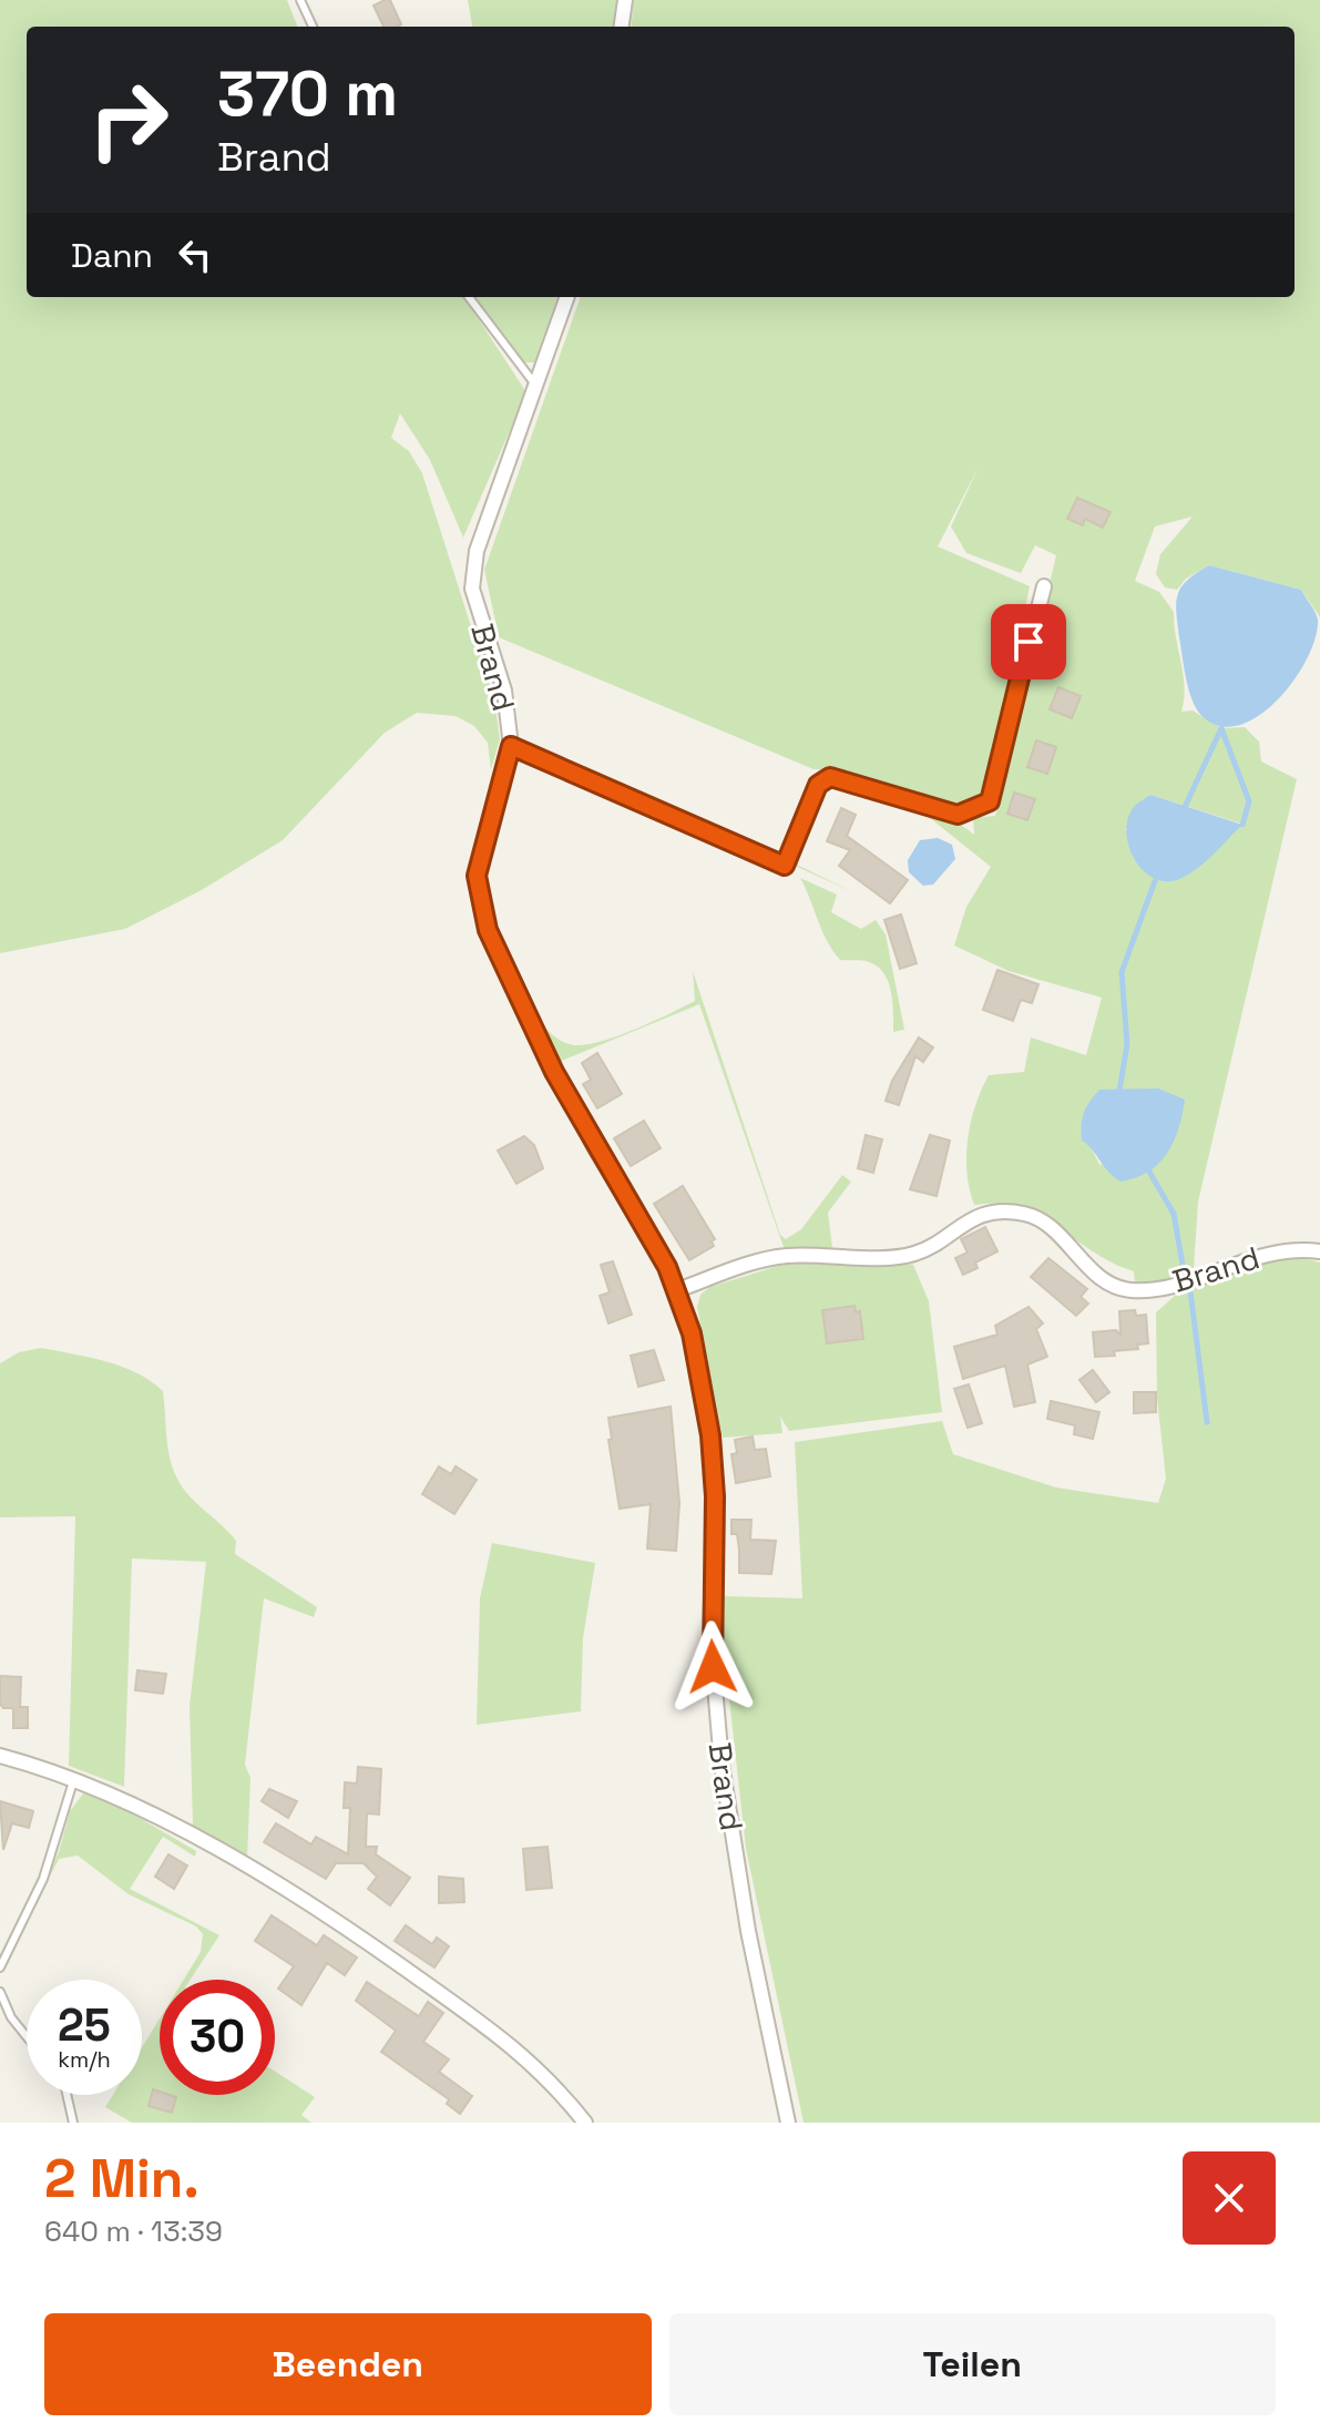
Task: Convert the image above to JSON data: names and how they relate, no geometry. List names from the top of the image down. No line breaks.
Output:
{"streets":{"street":["Brand"]},"page":{"turn":["370 m","Brand"],"then":"Dann","speed":"25 km/h","limit":"30","heading":["2 Min.","640 m · 13:39"],"buttons":["Beenden","Teilen"]}}
